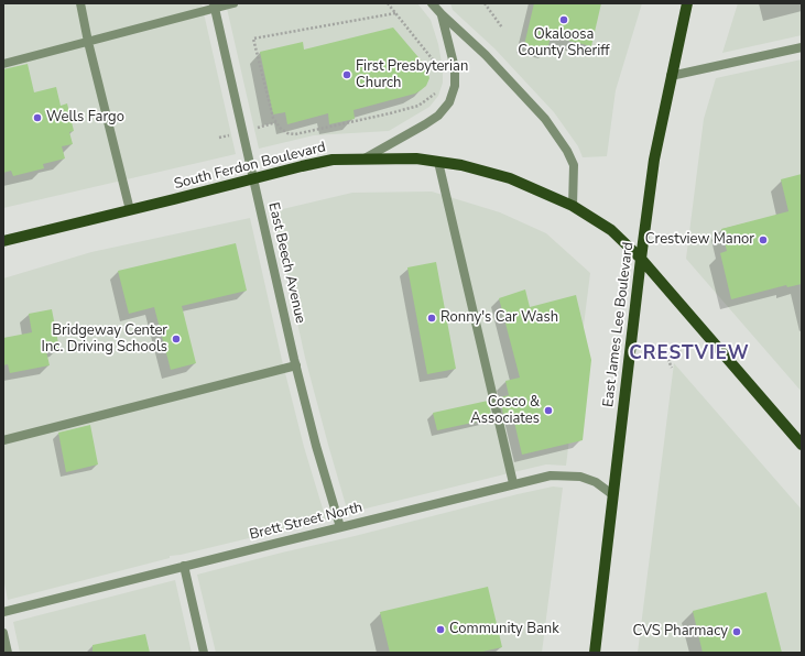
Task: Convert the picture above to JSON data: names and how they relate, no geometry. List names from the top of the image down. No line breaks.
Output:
{"streets":{"main road":["South Ferdon Boulevard","East James Lee Boulevard"],"street":["East Beech Avenue","Brett Street North"]},"crossings":[["South Ferdon Boulevard","East Beech Avenue"],["South Ferdon Boulevard","East James Lee Boulevard"],["East Beech Avenue","Brett Street North"],["East James Lee Boulevard","Brett Street North"]],"districts":["CRESTVIEW"],"places":["Okaloosa County Sheriff","First Presbyterian Church","Wells Fargo","Crestview Manor","Ronny's Car Wash","Bridgeway Center Inc. Driving Schools","Cosco & Associates","Community Bank","CVS Pharmacy"]}
